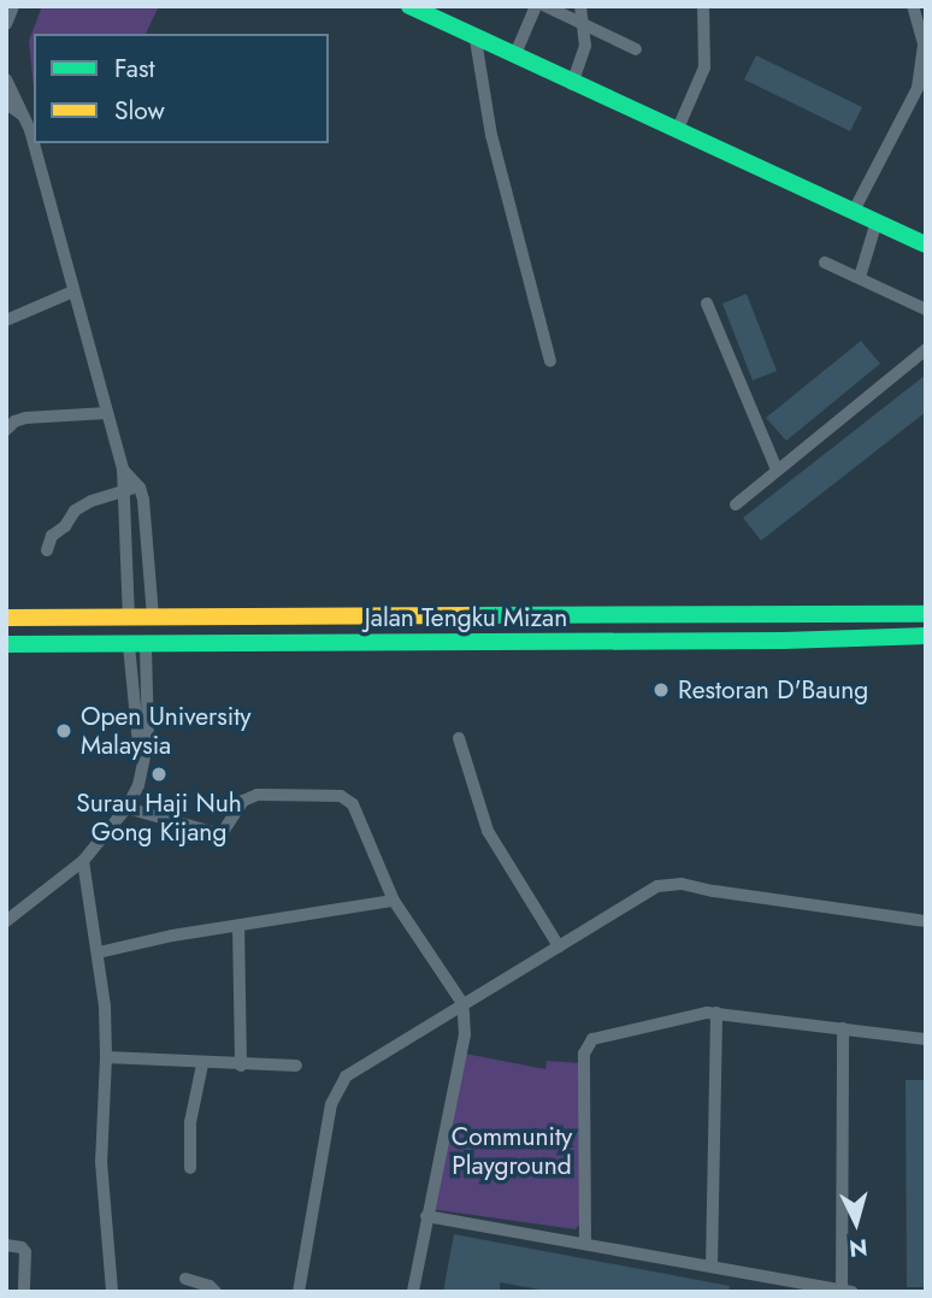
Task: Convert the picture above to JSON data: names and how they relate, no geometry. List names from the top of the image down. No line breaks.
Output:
{"streets":{"main road":["Jalan Tengku Mizan"]},"parks":["Community Playground"],"places":["Restoran D'Baung","Open University Malaysia","Surau Haji Nuh Gong Kijang"],"legend":["Fast","Slow"],"north":"bottom"}
